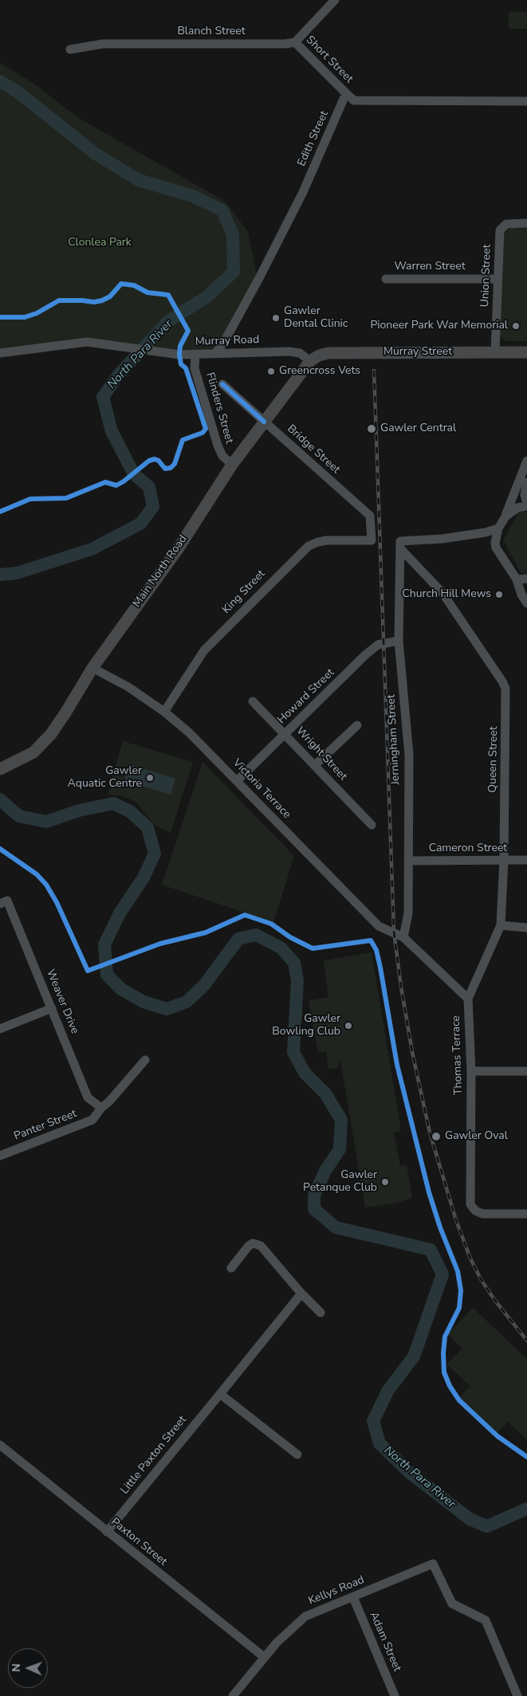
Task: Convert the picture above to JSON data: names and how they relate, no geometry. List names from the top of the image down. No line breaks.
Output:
{"streets":{"main road":["Murray Street","Main North Road"],"street":["Blanch Street","Short Street","Edith Street","Warren Street","Union Street","Murray Road","Flinders Street","Bridge Street","King Street","Howard Street","Jerningham Street","Wright Street","Queen Street","Victoria Terrace","Cameron Street","Weaver Drive","Thomas Terrace","Panter Street","Little Paxton Street","Paxton Street","Kellys Road","Adam Street"]},"crossings":[["Blanch Street","Short Street"],["Short Street","Edith Street"],["Edith Street","Murray Road"],["Warren Street","Union Street"],["Union Street","Murray Street"],["Murray Road","Murray Street"],["Murray Road","Flinders Street"],["Murray Road","Main North Road"],["Murray Street","Main North Road"],["Flinders Street","Main North Road"],["Bridge Street","Main North Road"],["Bridge Street","King Street"],["Main North Road","Victoria Terrace"],["King Street","Victoria Terrace"],["Howard Street","Jerningham Street"],["Howard Street","Wright Street"],["Howard Street","Victoria Terrace"],["Jerningham Street","Queen Street"],["Jerningham Street","Victoria Terrace"],["Jerningham Street","Cameron Street"],["Queen Street","Cameron Street"],["Queen Street","Thomas Terrace"],["Weaver Drive","Panter Street"],["Little Paxton Street","Paxton Street"],["Paxton Street","Kellys Road"],["Kellys Road","Adam Street"]],"water":["North Para River"],"parks":["Clonlea Park"],"places":["Gawler Dental Clinic","Pioneer Park War Memorial","Greencross Vets","Gawler Central","Church Hill Mews","Gawler Aquatic Centre","Gawler Bowling Club","Gawler Oval","Gawler Petanque Club"],"north":"left"}
